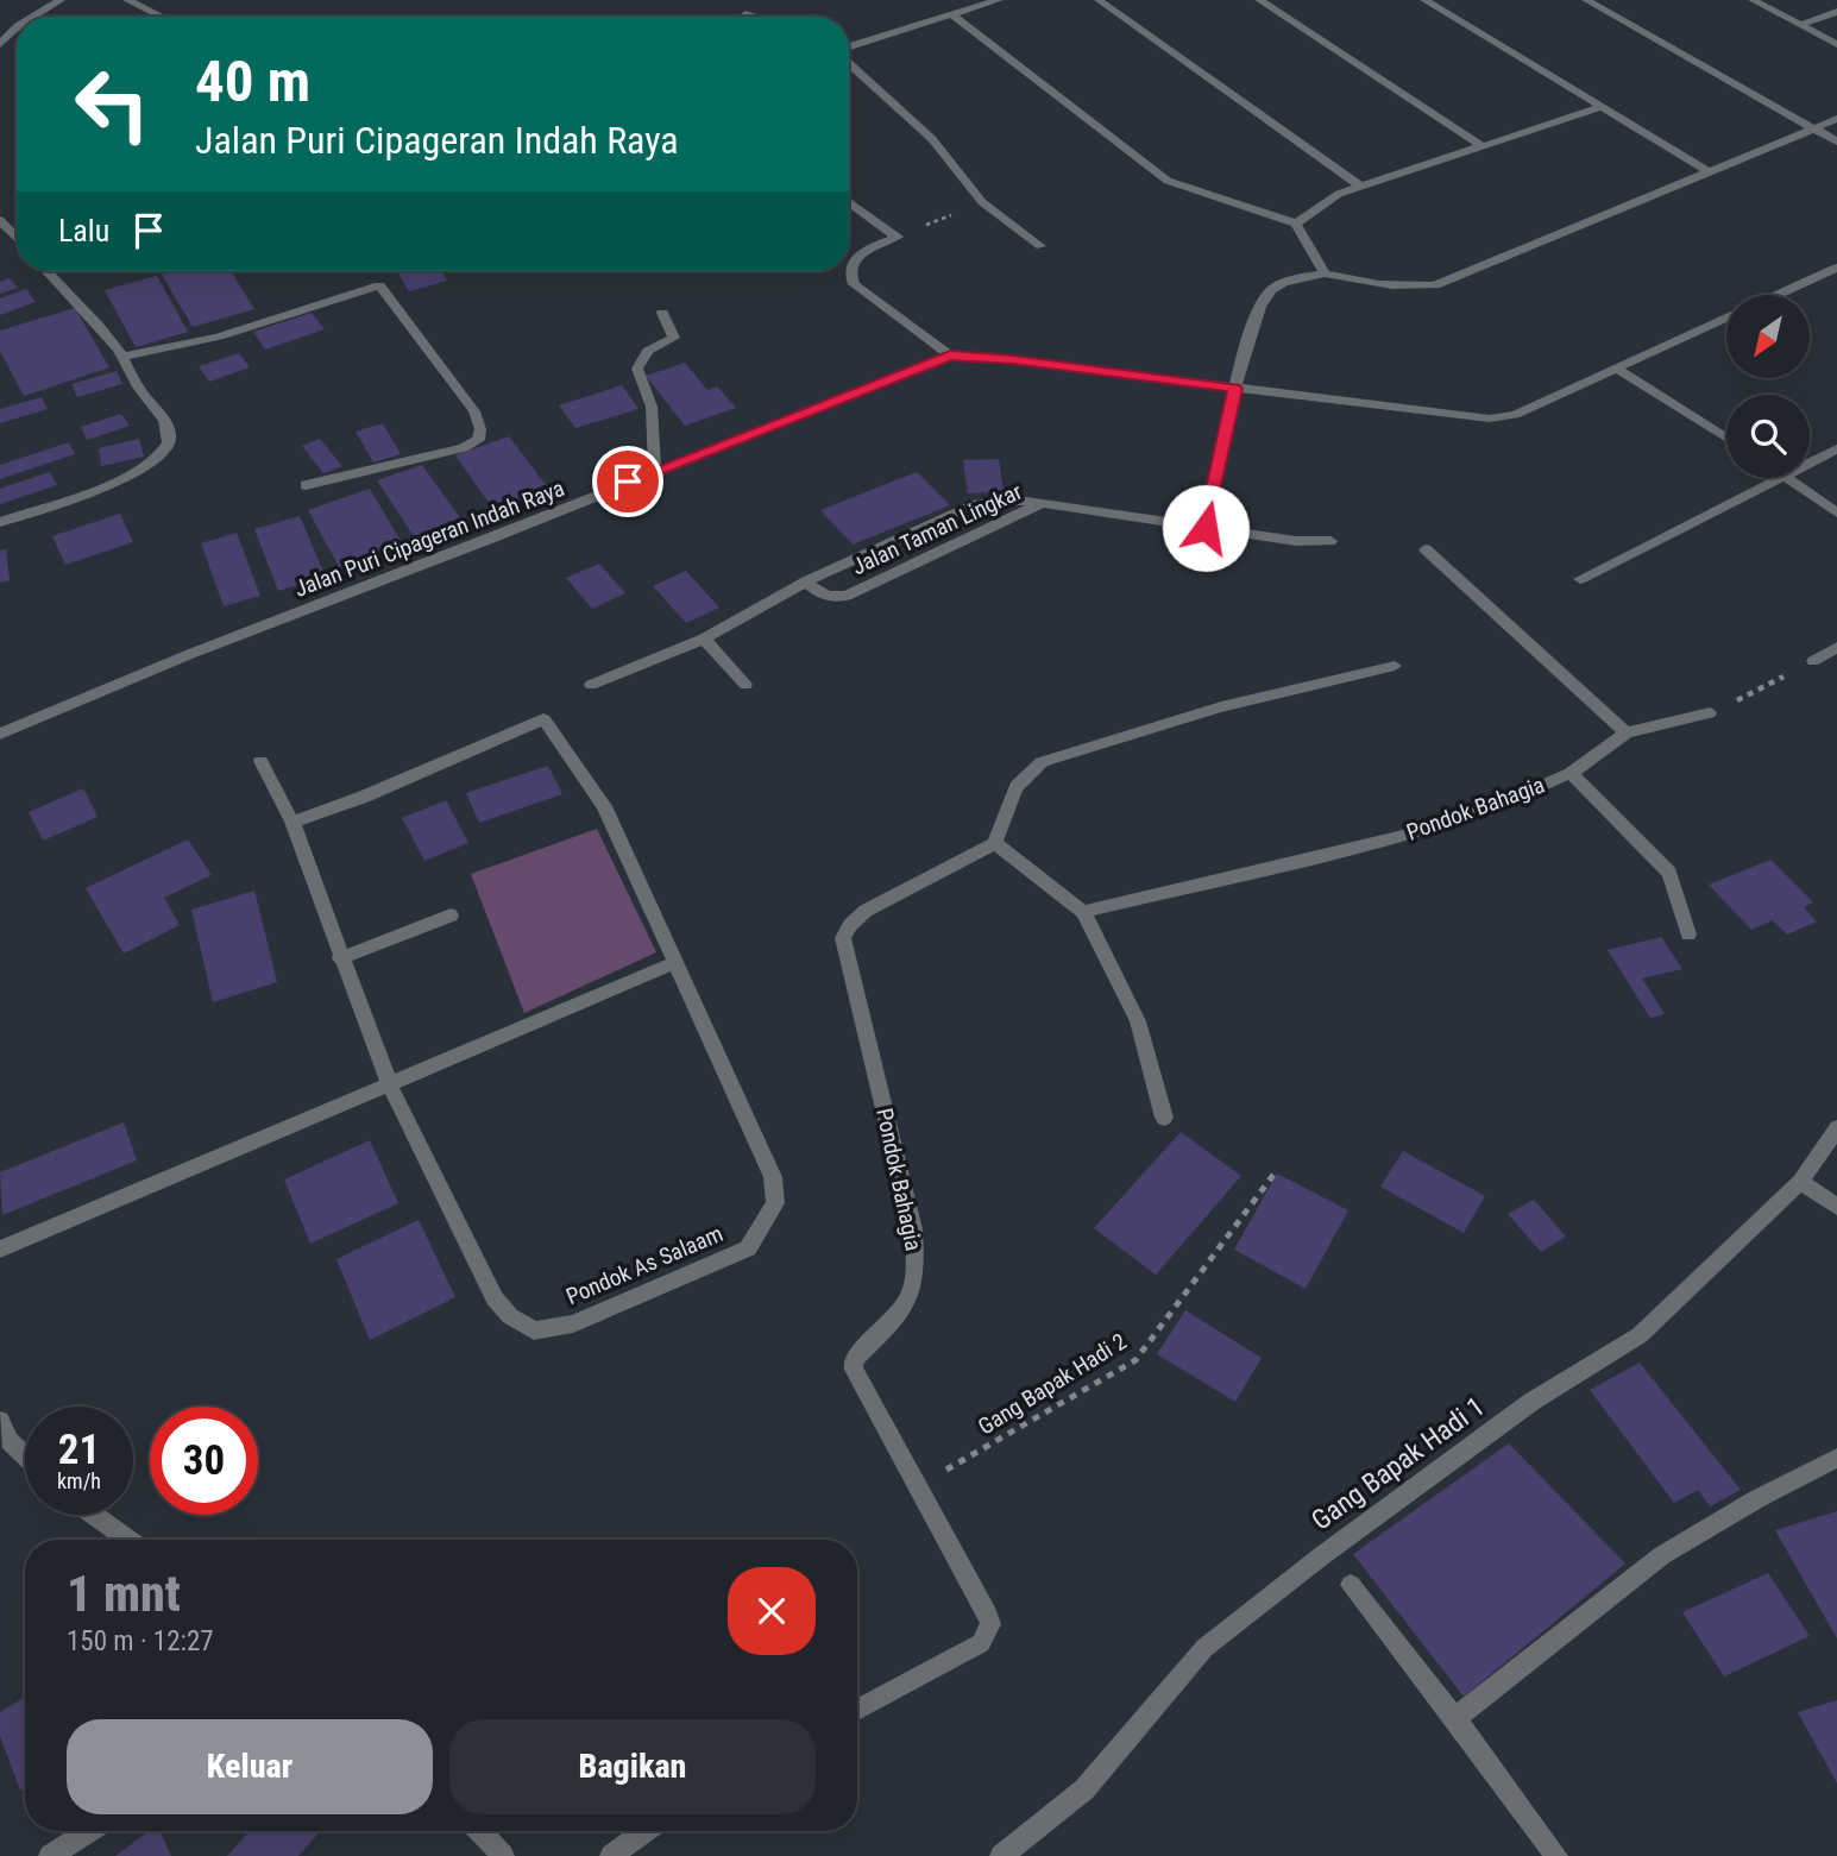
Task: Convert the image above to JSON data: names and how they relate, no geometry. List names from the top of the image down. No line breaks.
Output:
{"streets":{"street":["Jalan Taman Lingkar","Jalan Puri Cipageran Indah Raya","Pondok Bahagia","Pondok As Salaam","Gang Bapak Hadi 1"],"path":["Gang Bapak Hadi 2"]},"crossings":[["Pondok Bahagia","Gang Bapak Hadi 2"]],"north":"bottom left","page":{"turn":["40 m","Jalan Puri Cipageran Indah Raya"],"then":"Lalu","speed":"21 km/h","limit":"30","heading":["1 mnt","150 m · 12:27"],"buttons":["Keluar","Bagikan"]}}
